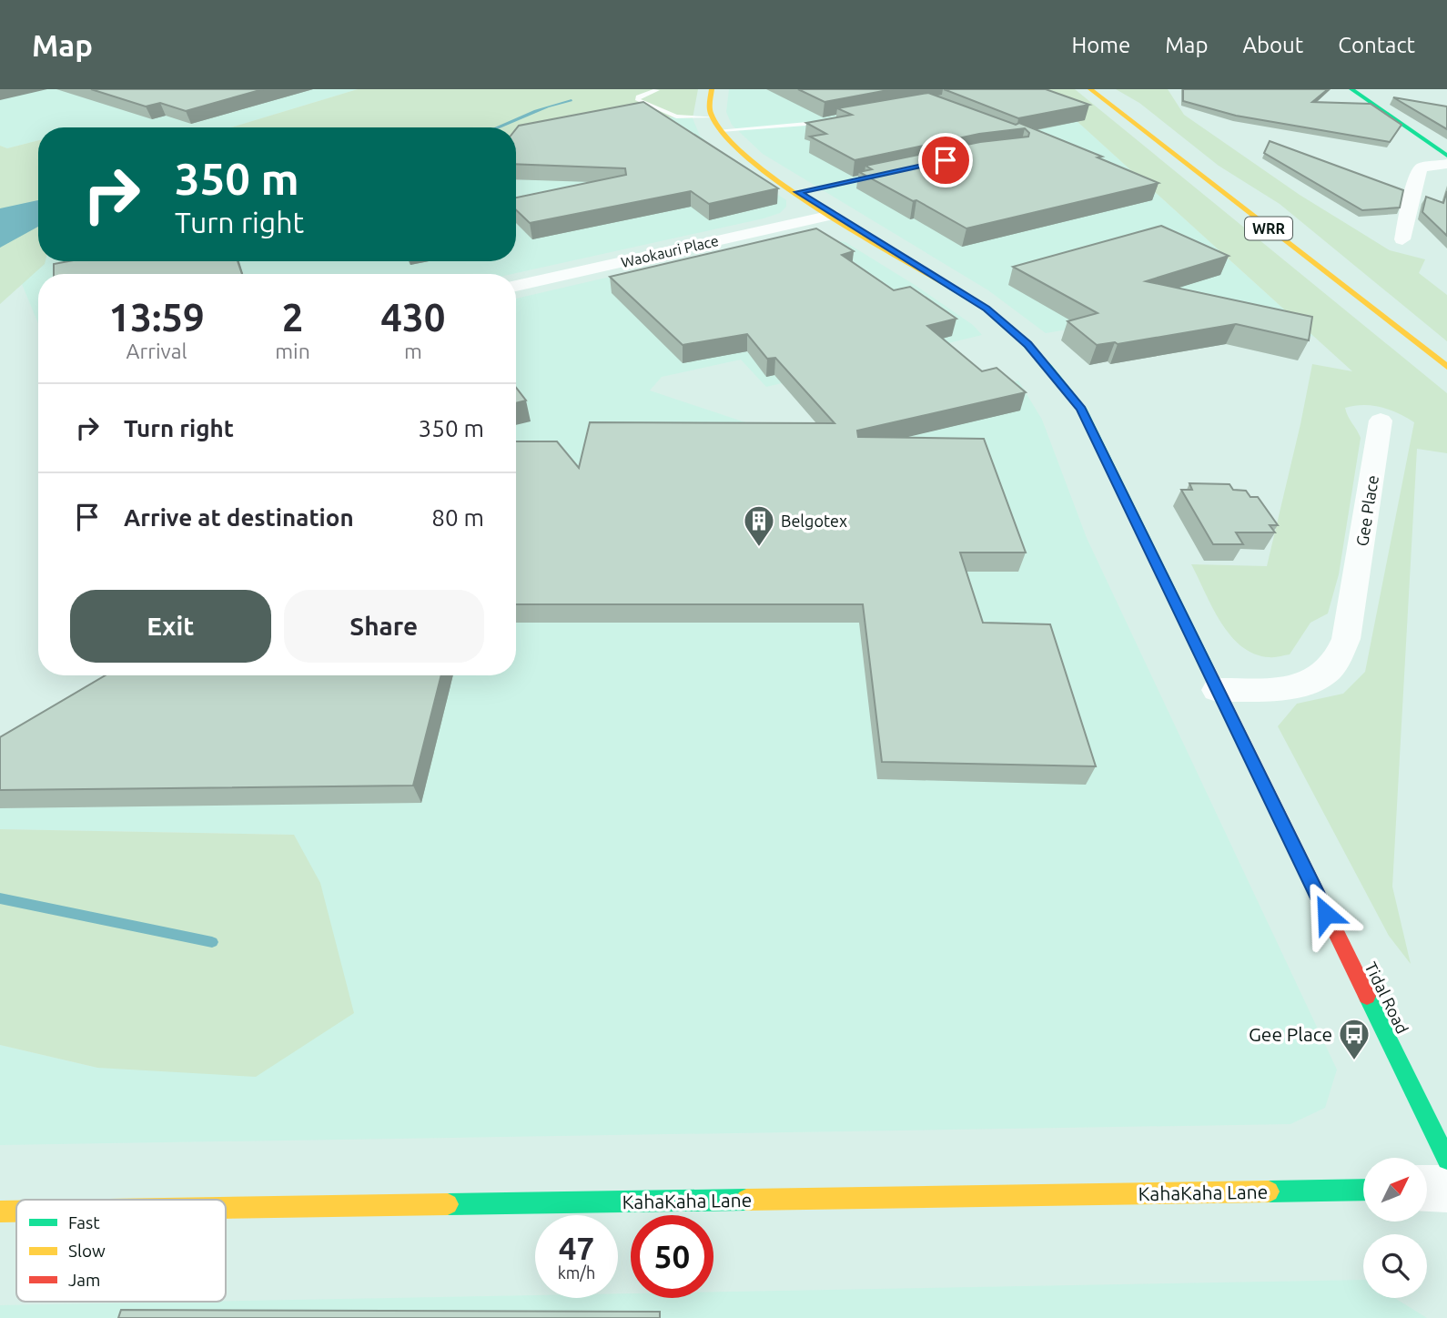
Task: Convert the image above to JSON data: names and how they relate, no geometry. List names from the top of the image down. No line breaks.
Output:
{"streets":{"main road":["WRR","Tidal Road","KahaKaha Lane"],"street":["Waokauri Place","Gee Place"]},"crossings":[["Waokauri Place","Tidal Road"],["Gee Place","Tidal Road"]],"places":{"building":["Belgotex"],"bus stop":["Gee Place"]},"legend":["Fast","Slow","Jam"],"north":"top right","page":{"header":"Map","nav":["Home","Map","About","Contact"],"turn":["350 m","Turn right"],"eta":["13:59","Arrival","2","min","430","m"],"list":[{"name":"Turn right","value":"350 m"},{"name":"Arrive at destination","value":"80 m"}],"buttons":["Exit","Share"],"speed":"47 km/h","limit":"50"}}
